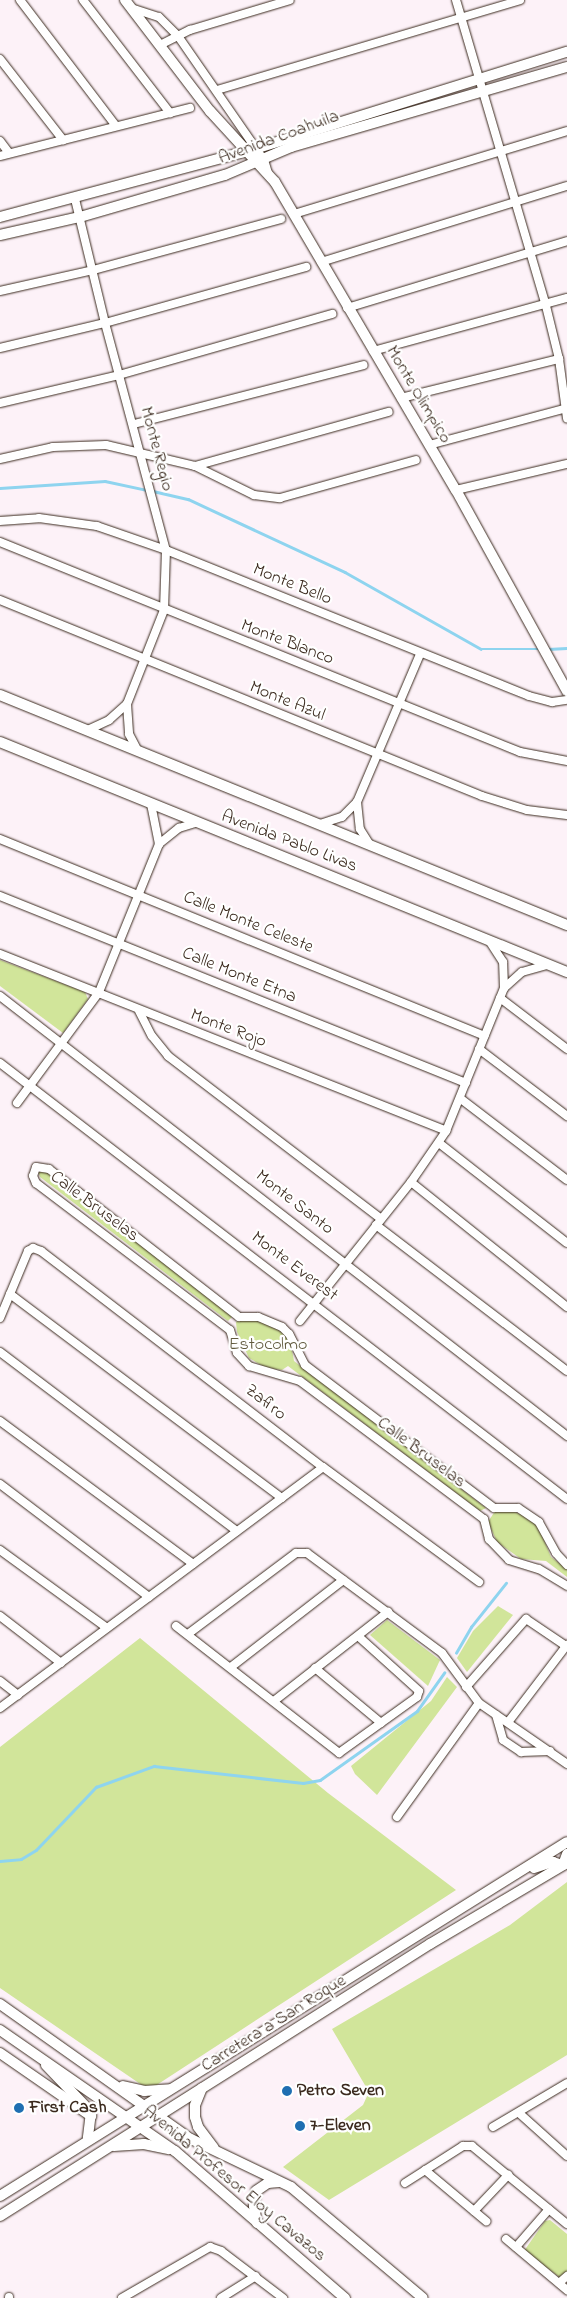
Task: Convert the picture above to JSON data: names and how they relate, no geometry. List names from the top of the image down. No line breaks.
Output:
{"streets":{"main road":["Avenida Coahuila","Monte Olimpico","Avenida Pablo Livas","Carretera a San Roque","Avenida Profesor Eloy Cavazos"],"street":["Monte Regio","Monte Bello","Monte Blanco","Monte Azul","Calle Monte Celeste","Calle Monte Etna","Monte Rojo","Monte Santo","Calle Bruselas","Monte Everest","Zafiro"]},"crossings":[["Avenida Coahuila","Monte Olimpico"],["Avenida Coahuila","Monte Regio"],["Monte Regio","Monte Bello"],["Monte Regio","Monte Blanco"],["Monte Regio","Monte Azul"],["Monte Regio","Avenida Pablo Livas"],["Carretera a San Roque","Avenida Profesor Eloy Cavazos"]],"parks":["Estocolmo"],"places":["Petro Seven","First Cash","7-Eleven"]}
